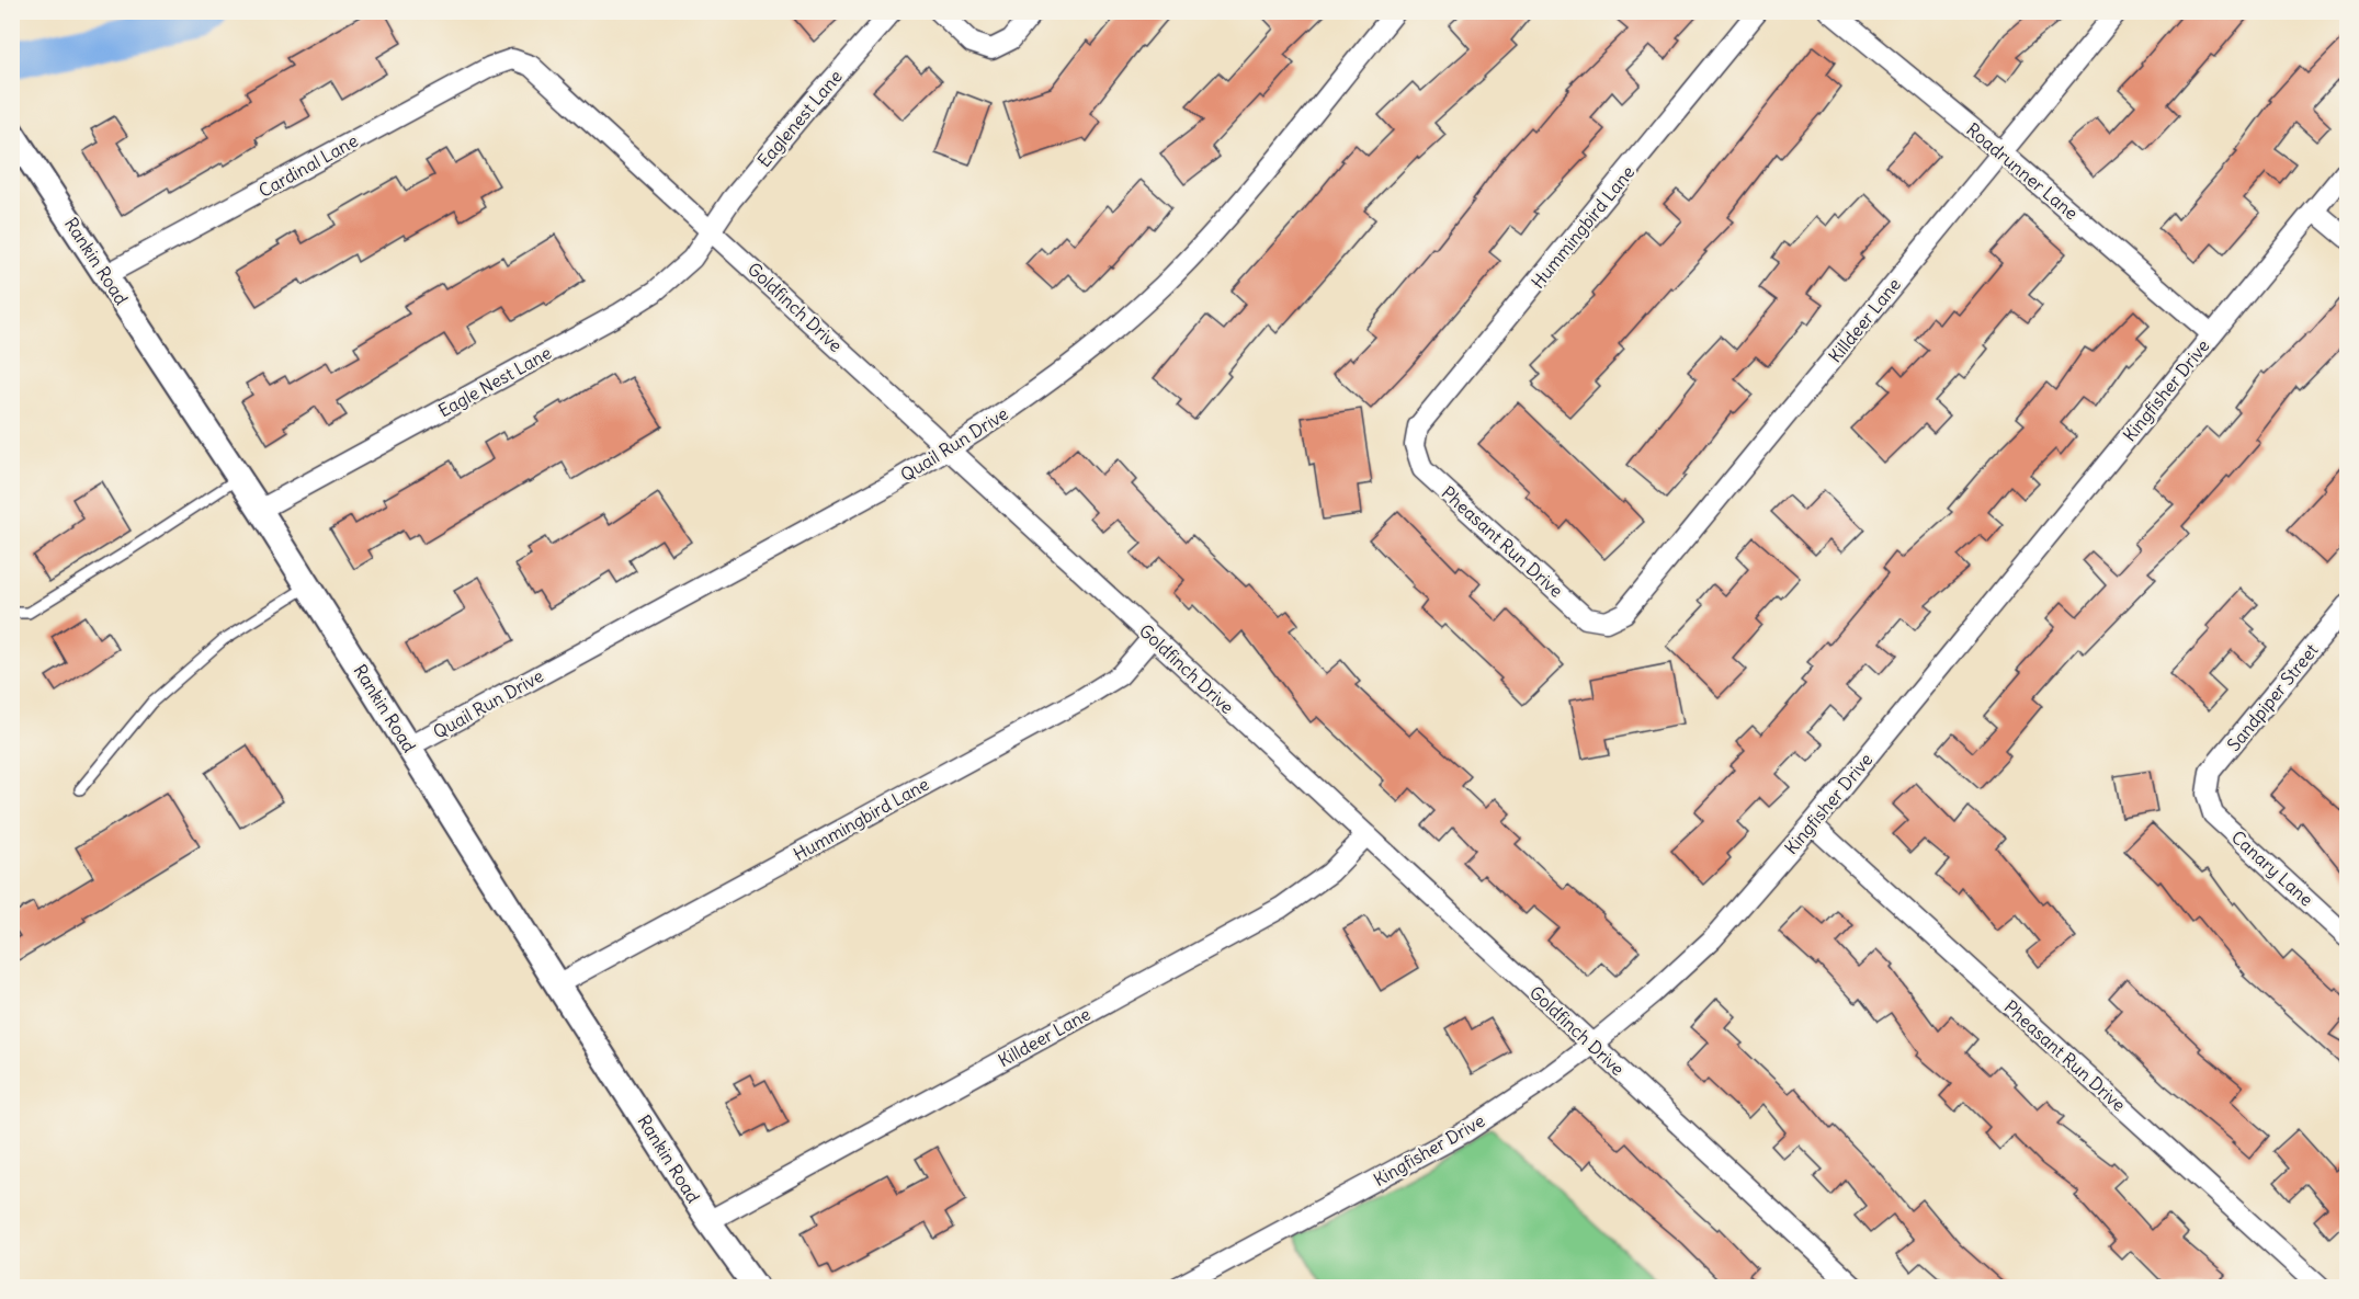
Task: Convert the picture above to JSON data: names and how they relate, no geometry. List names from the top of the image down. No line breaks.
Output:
{"streets":{"street":["Eaglenest Lane","Cardinal Lane","Roadrunner Lane","Hummingbird Lane","Rankin Road","Goldfinch Drive","Killdeer Lane","Eagle Nest Lane","Kingfisher Drive","Quail Run Drive","Pheasant Run Drive","Sandpiper Street","Canary Lane"]},"crossings":[["Eaglenest Lane","Goldfinch Drive"],["Eaglenest Lane","Eagle Nest Lane"],["Cardinal Lane","Rankin Road"],["Cardinal Lane","Goldfinch Drive"],["Roadrunner Lane","Killdeer Lane"],["Roadrunner Lane","Kingfisher Drive"],["Hummingbird Lane","Rankin Road"],["Hummingbird Lane","Goldfinch Drive"],["Hummingbird Lane","Pheasant Run Drive"],["Rankin Road","Killdeer Lane"],["Rankin Road","Eagle Nest Lane"],["Rankin Road","Quail Run Drive"],["Goldfinch Drive","Killdeer Lane"],["Goldfinch Drive","Eagle Nest Lane"],["Goldfinch Drive","Kingfisher Drive"],["Goldfinch Drive","Quail Run Drive"],["Killdeer Lane","Pheasant Run Drive"],["Kingfisher Drive","Pheasant Run Drive"],["Sandpiper Street","Canary Lane"]]}
